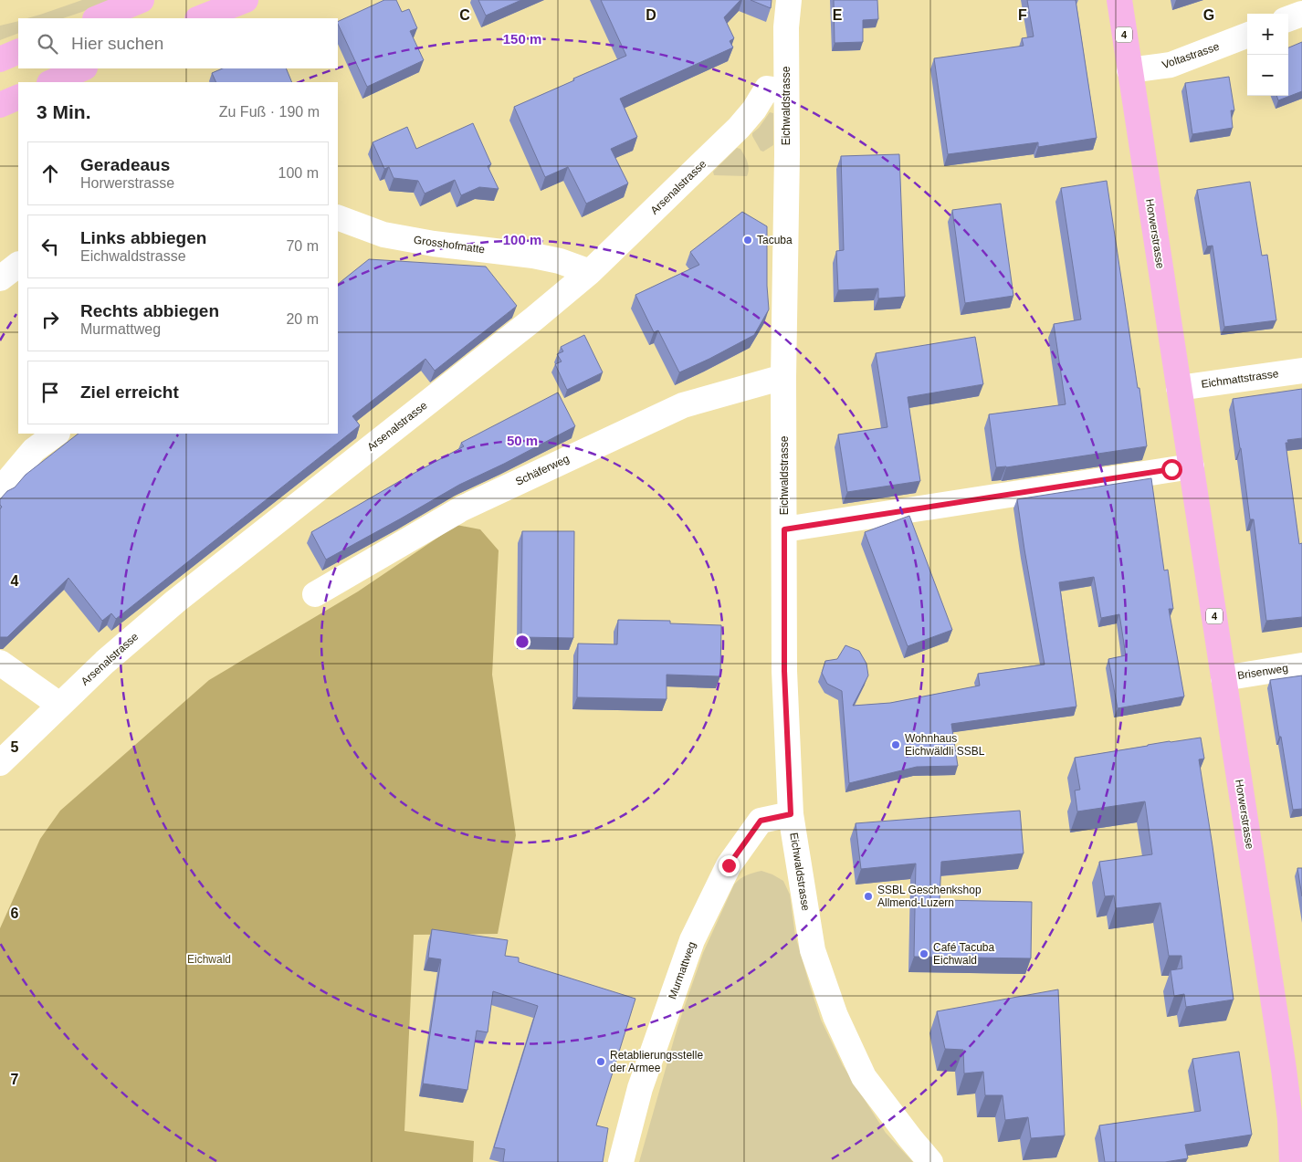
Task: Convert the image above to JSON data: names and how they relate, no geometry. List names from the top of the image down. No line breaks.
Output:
{"streets":{"main road":["4","Horwerstrasse"],"street":["Voltastrasse","Eichwaldstrasse","Arsenalstrasse","Grosshofmatte","Eichmattstrasse","Schäferweg","Brisenweg","Murmattweg"]},"crossings":[["Voltastrasse","Horwerstrasse"],["Eichwaldstrasse","Arsenalstrasse"],["Eichwaldstrasse","Schäferweg"],["Eichwaldstrasse","Murmattweg"],["Arsenalstrasse","Grosshofmatte"],["Horwerstrasse","Eichmattstrasse"],["Horwerstrasse","Brisenweg"]],"parks":["Eichwald"],"places":["Tacuba","Wohnhaus Eichwäldli SSBL","SSBL Geschenkshop Allmend-Luzern","Café Tacuba Eichwald","Retablierungsstelle der Armee"],"page":{"map_buttons":["+","−"],"search":"Hier suchen","heading":["3 Min.","Zu Fuß · 190 m"],"list":[["Geradeaus","Horwerstrasse","100 m"],["Links abbiegen","Eichwaldstrasse","70 m"],["Rechts abbiegen","Murmattweg","20 m"],"Ziel erreicht"]},"grid":{"columns":["C","D","E","F","G"],"rows":["4","5","6","7"]},"rings":["150 m","100 m","50 m"]}
